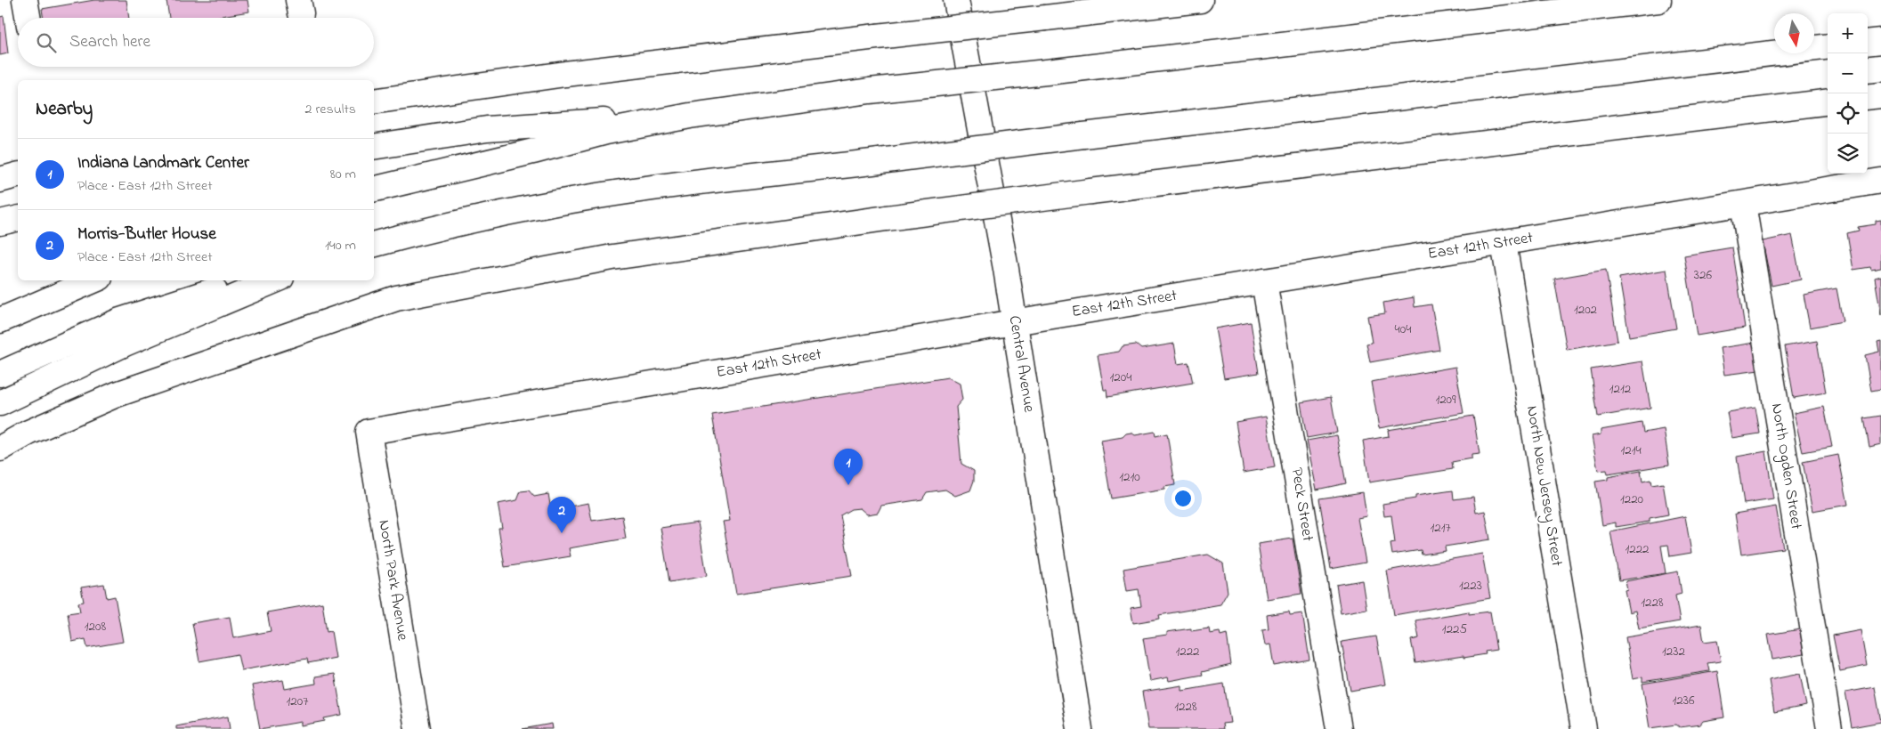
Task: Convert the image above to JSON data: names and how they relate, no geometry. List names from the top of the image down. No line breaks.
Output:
{"streets":{"main road":["East 12th Street","Central Avenue","North Ogden Street","North New Jersey Street","Peck Street","North Park Avenue"]},"crossings":[["East 12th Street","Central Avenue"],["East 12th Street","North Ogden Street"],["East 12th Street","North New Jersey Street"],["East 12th Street","Peck Street"],["East 12th Street","North Park Avenue"]],"house_numbers":["326","1202","404","1204","1212","1209","1214","1210","1220","1217","1222","1223","1228","1208","1225","1222","1232","1236","1207","1228"],"north":"bottom","page":{"map_buttons":["+","−"],"search":"Search here","heading":["Nearby","2 results"],"list":[{"mark":"1","name":"Indiana Landmark Center","note":"Place · East 12th Street","value":"80 m"},{"mark":"2","name":"Morris-Butler House","note":"Place · East 12th Street","value":"140 m"}],"pins":["1","2"]}}
